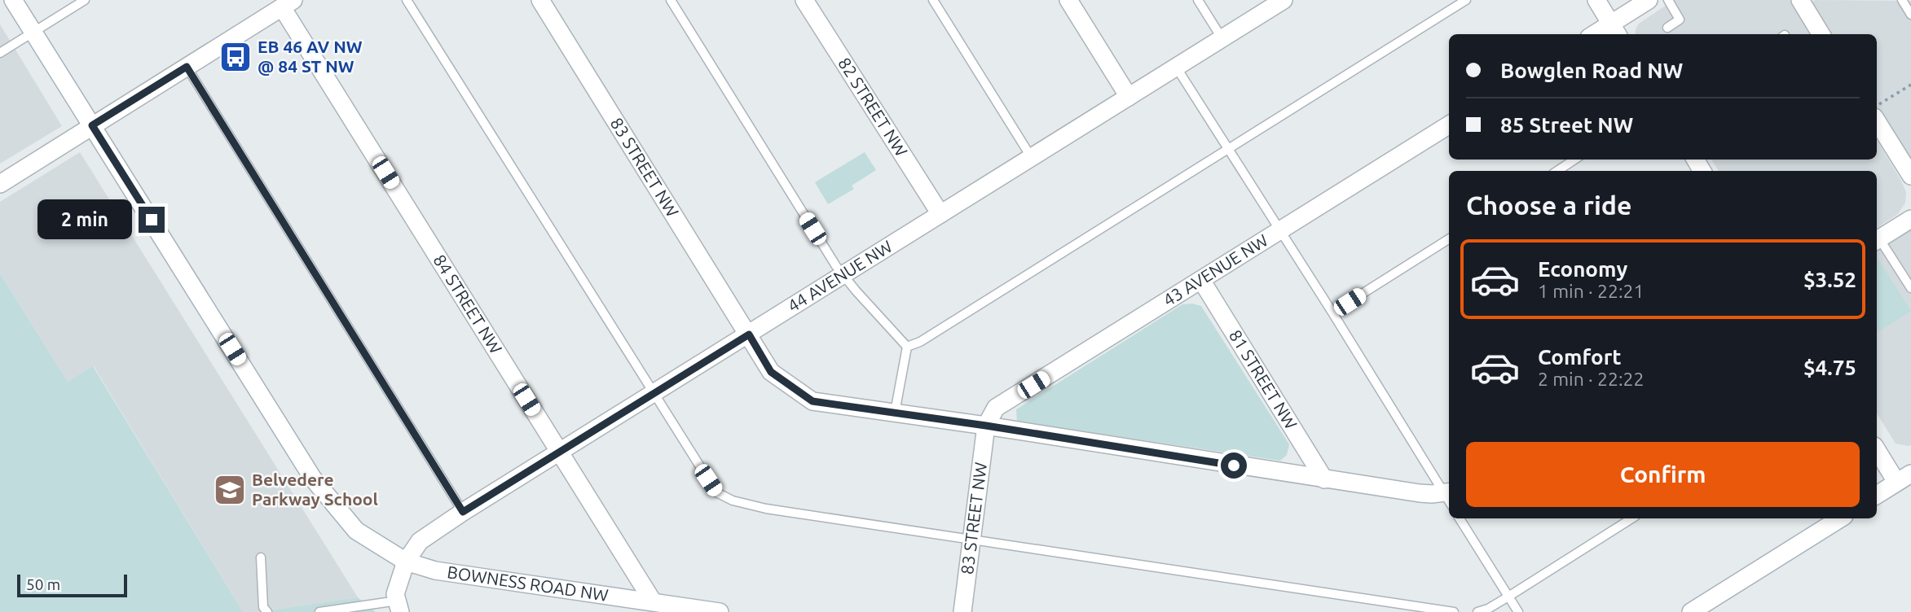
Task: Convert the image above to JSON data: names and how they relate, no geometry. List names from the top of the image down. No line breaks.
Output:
{"streets":{"street":["82 STREET NW","83 STREET NW","43 AVENUE NW","44 AVENUE NW","84 STREET NW","81 STREET NW","BOWNESS ROAD NW"]},"crossings":[["82 STREET NW","44 AVENUE NW"],["83 STREET NW","43 AVENUE NW"],["83 STREET NW","44 AVENUE NW"],["83 STREET NW","81 STREET NW"],["43 AVENUE NW","81 STREET NW"],["44 AVENUE NW","84 STREET NW"],["44 AVENUE NW","BOWNESS ROAD NW"],["84 STREET NW","BOWNESS ROAD NW"]],"places":{"bus stop":["EB 46 AV NW @ 84 ST NW"],"school or university":["Belvedere Parkway School"]},"scale_bar":"50 m","page":{"banner":["Bowglen Road NW","85 Street NW"],"heading":"Choose a ride","bubble":"2 min","list":[{"name":"Economy","note":"1 min · 22:21","value":"$3.52"},{"name":"Comfort","note":"2 min · 22:22","value":"$4.75"}],"buttons":"Confirm","scale":"50 m"}}
